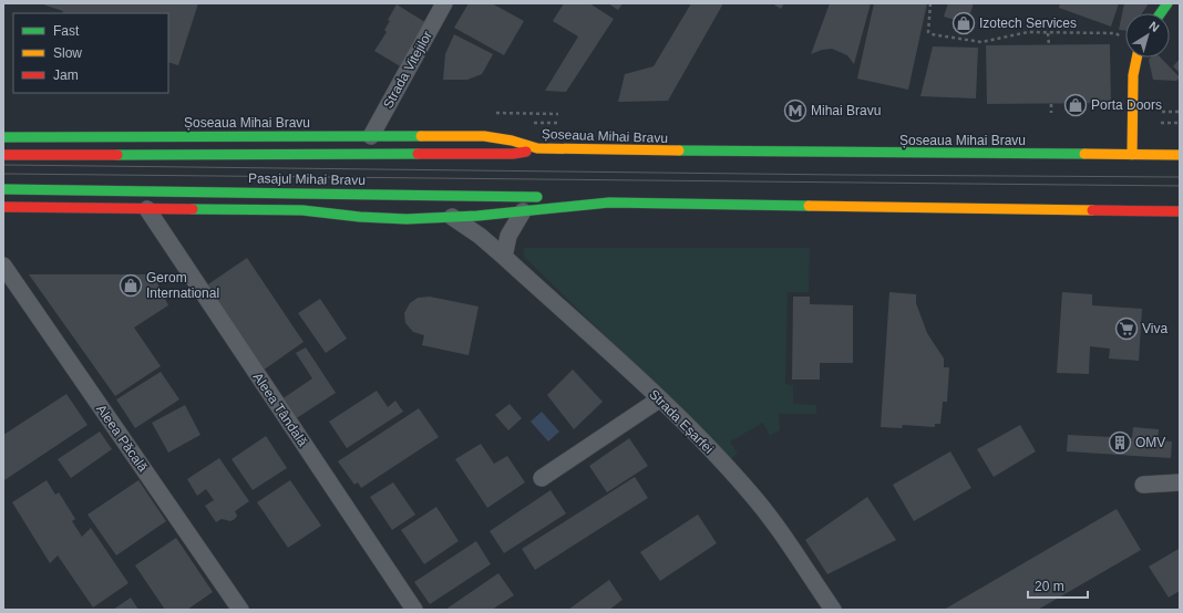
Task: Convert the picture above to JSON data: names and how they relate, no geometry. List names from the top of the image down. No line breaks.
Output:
{"streets":{"main road":["Șoseaua Mihai Bravu","Pasajul Mihai Bravu"],"street":["Strada Vitejilor","Aleea Tândală","Strada Eșarfei","Aleea Păcală"]},"crossings":[["Strada Vitejilor","Șoseaua Mihai Bravu"],["Șoseaua Mihai Bravu","Pasajul Mihai Bravu"]],"places":{"shop":["Izotech Services","Porta Doors","Gerom International"],"metro station":["Mihai Bravu"],"supermarket":["Viva"],"building":["OMV"]},"legend":["Fast","Slow","Jam"],"scale_bar":"20 m","north":"top right"}
